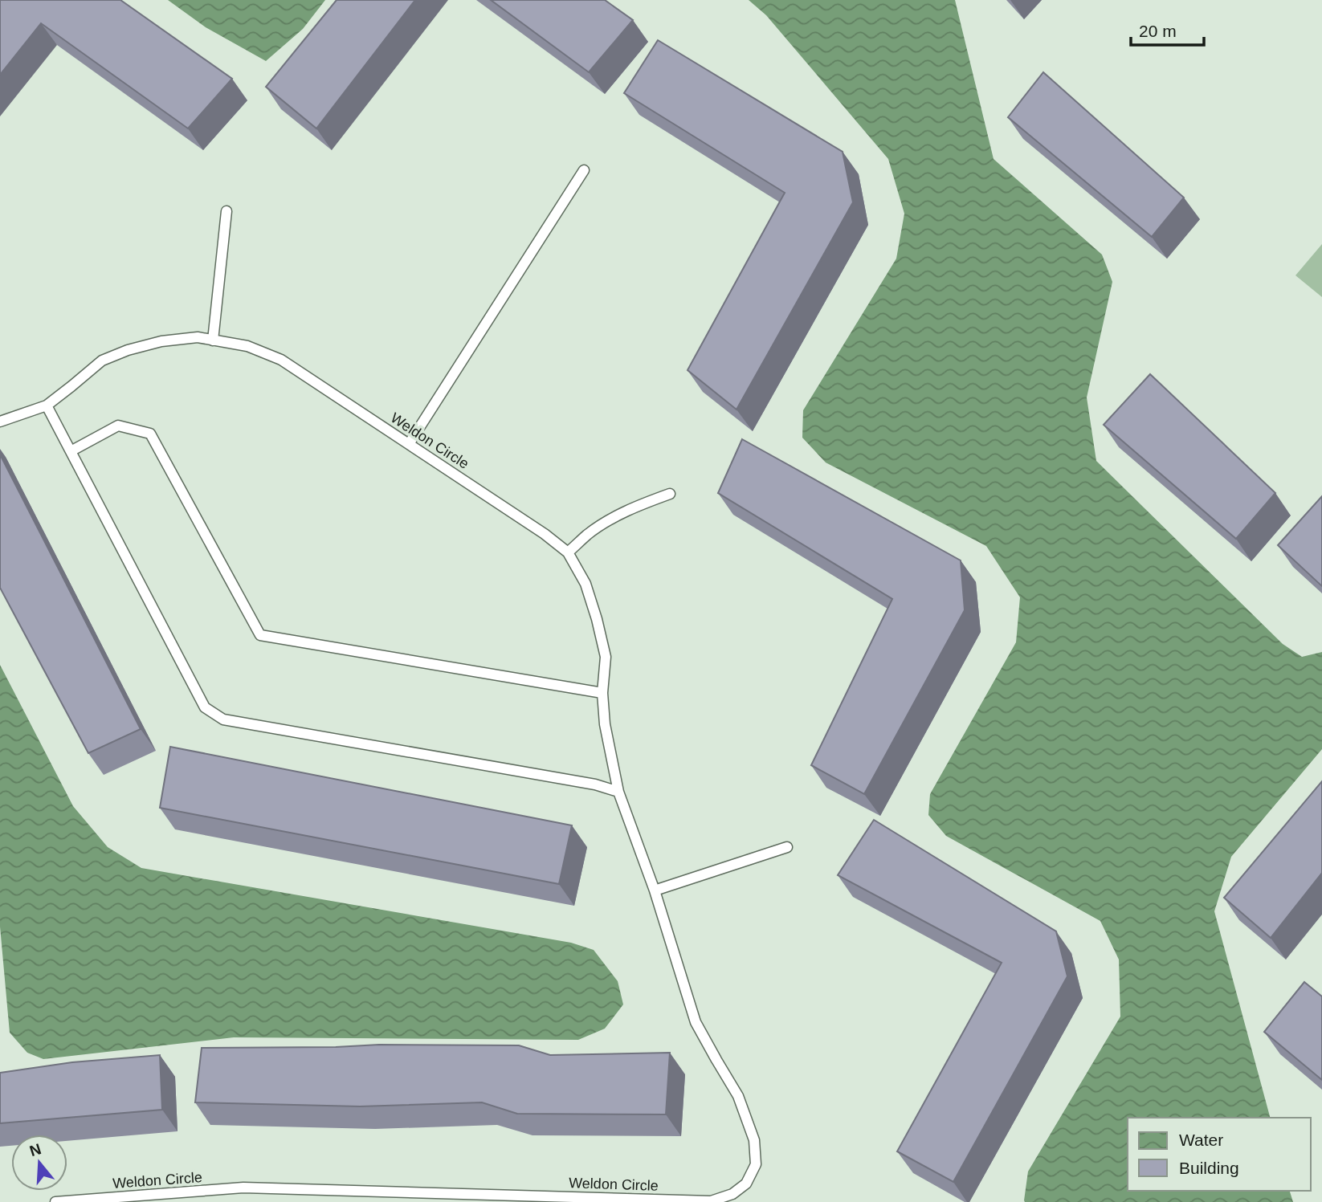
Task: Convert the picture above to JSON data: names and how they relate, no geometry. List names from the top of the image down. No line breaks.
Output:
{"streets":{"lane":["Weldon Circle"]},"legend":["Water","Building"],"scale_bar":"20 m","north":"top"}
